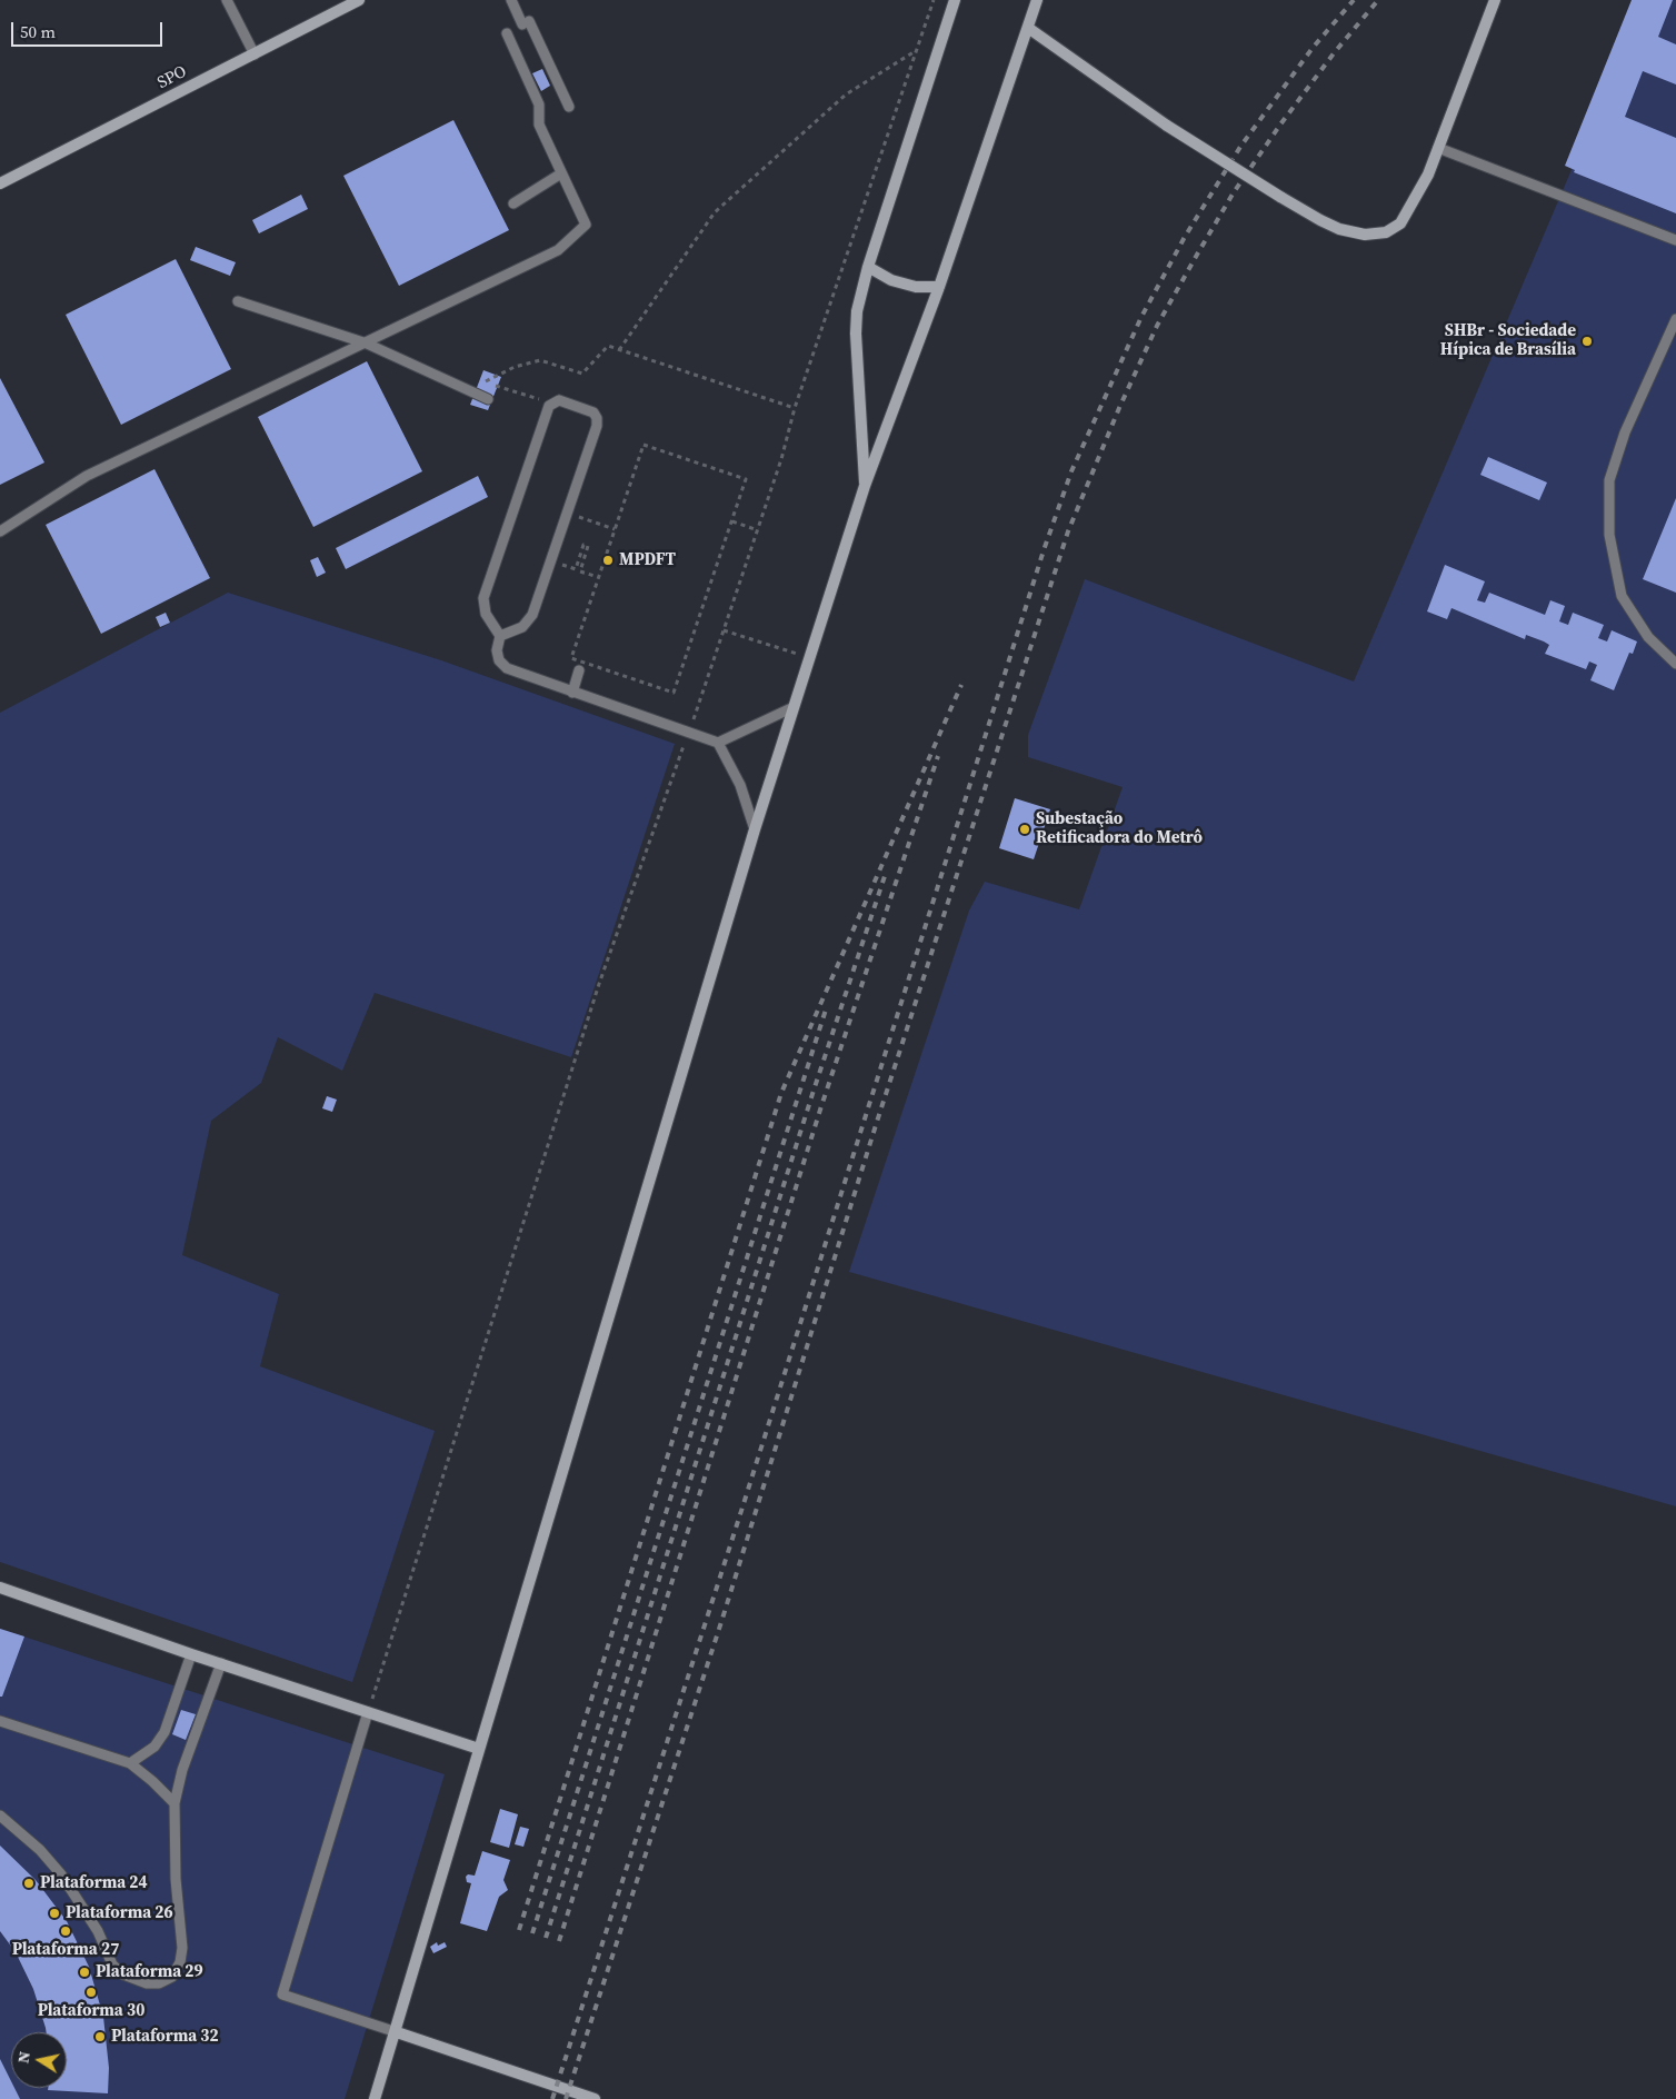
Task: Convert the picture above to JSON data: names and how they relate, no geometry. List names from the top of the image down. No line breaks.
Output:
{"streets":{"street":["SPO"]},"places":["SHBr - Sociedade Hípica de Brasília","MPDFT","Subestação Retificadora do Metrô","Plataforma 24","Plataforma 26","Plataforma 27","Plataforma 29","Plataforma 30","Plataforma 32"],"scale_bar":"50 m","north":"left"}
